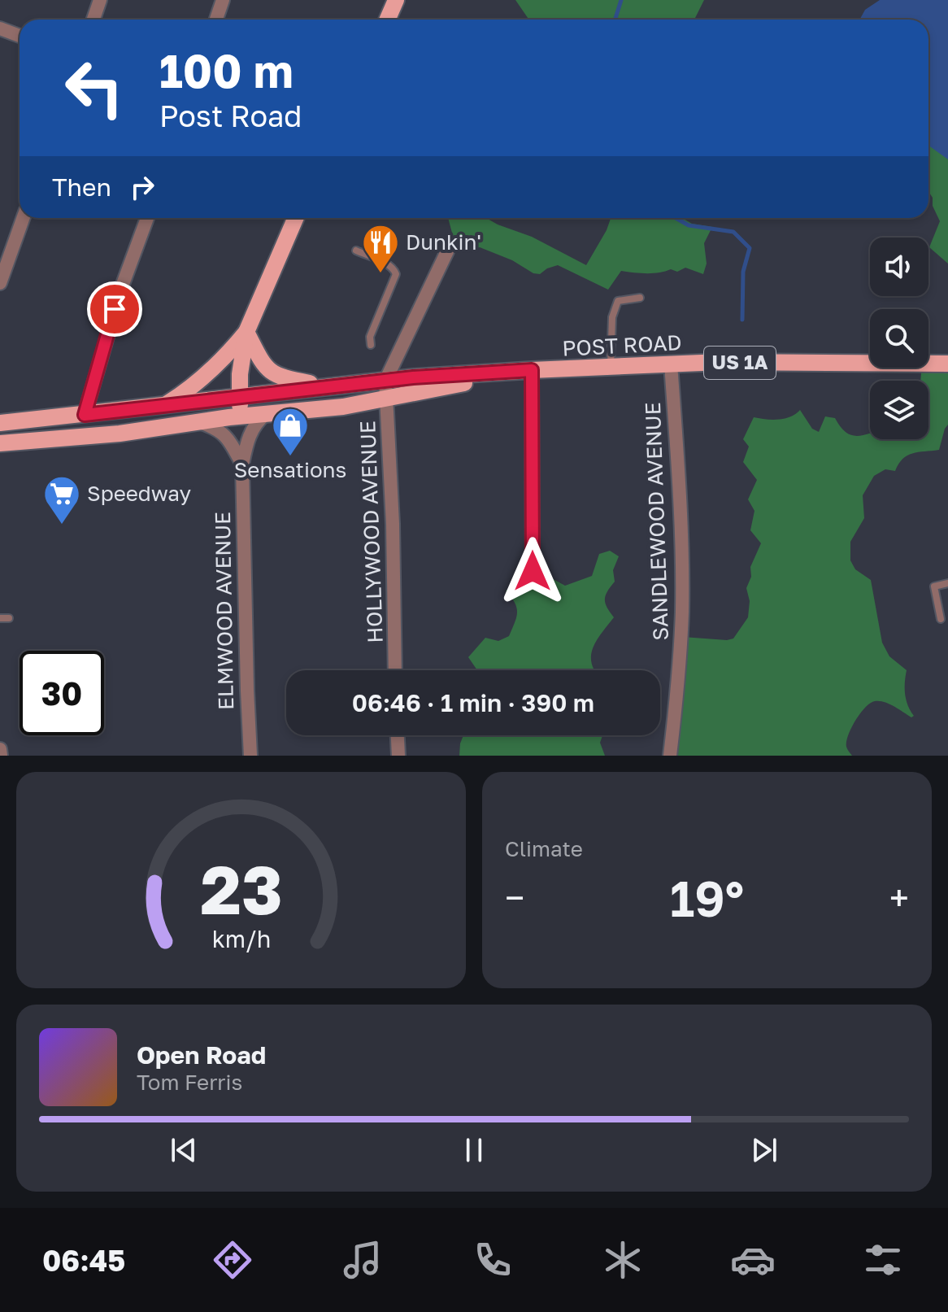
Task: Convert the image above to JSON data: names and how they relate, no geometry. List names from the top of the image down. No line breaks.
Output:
{"streets":{"main road":["POST ROAD","US 1A"],"street":["SANDLEWOOD AVENUE","HOLLYWOOD AVENUE","ELMWOOD AVENUE"]},"crossings":[["POST ROAD","SANDLEWOOD AVENUE"],["POST ROAD","HOLLYWOOD AVENUE"],["POST ROAD","ELMWOOD AVENUE"]],"places":{"restaurant":["Dunkin'"],"shop":["Sensations"],"supermarket":["Speedway"]},"page":{"turn":["100 m","Post Road"],"then":"Then","limit":"30","trip":"06:46 · 1 min · 390 m","tile":"Climate","heat":["−","19°","+"],"song":["Open Road","Tom Ferris"],"tabs":"06:45","gauge":["23","km/h"]}}
